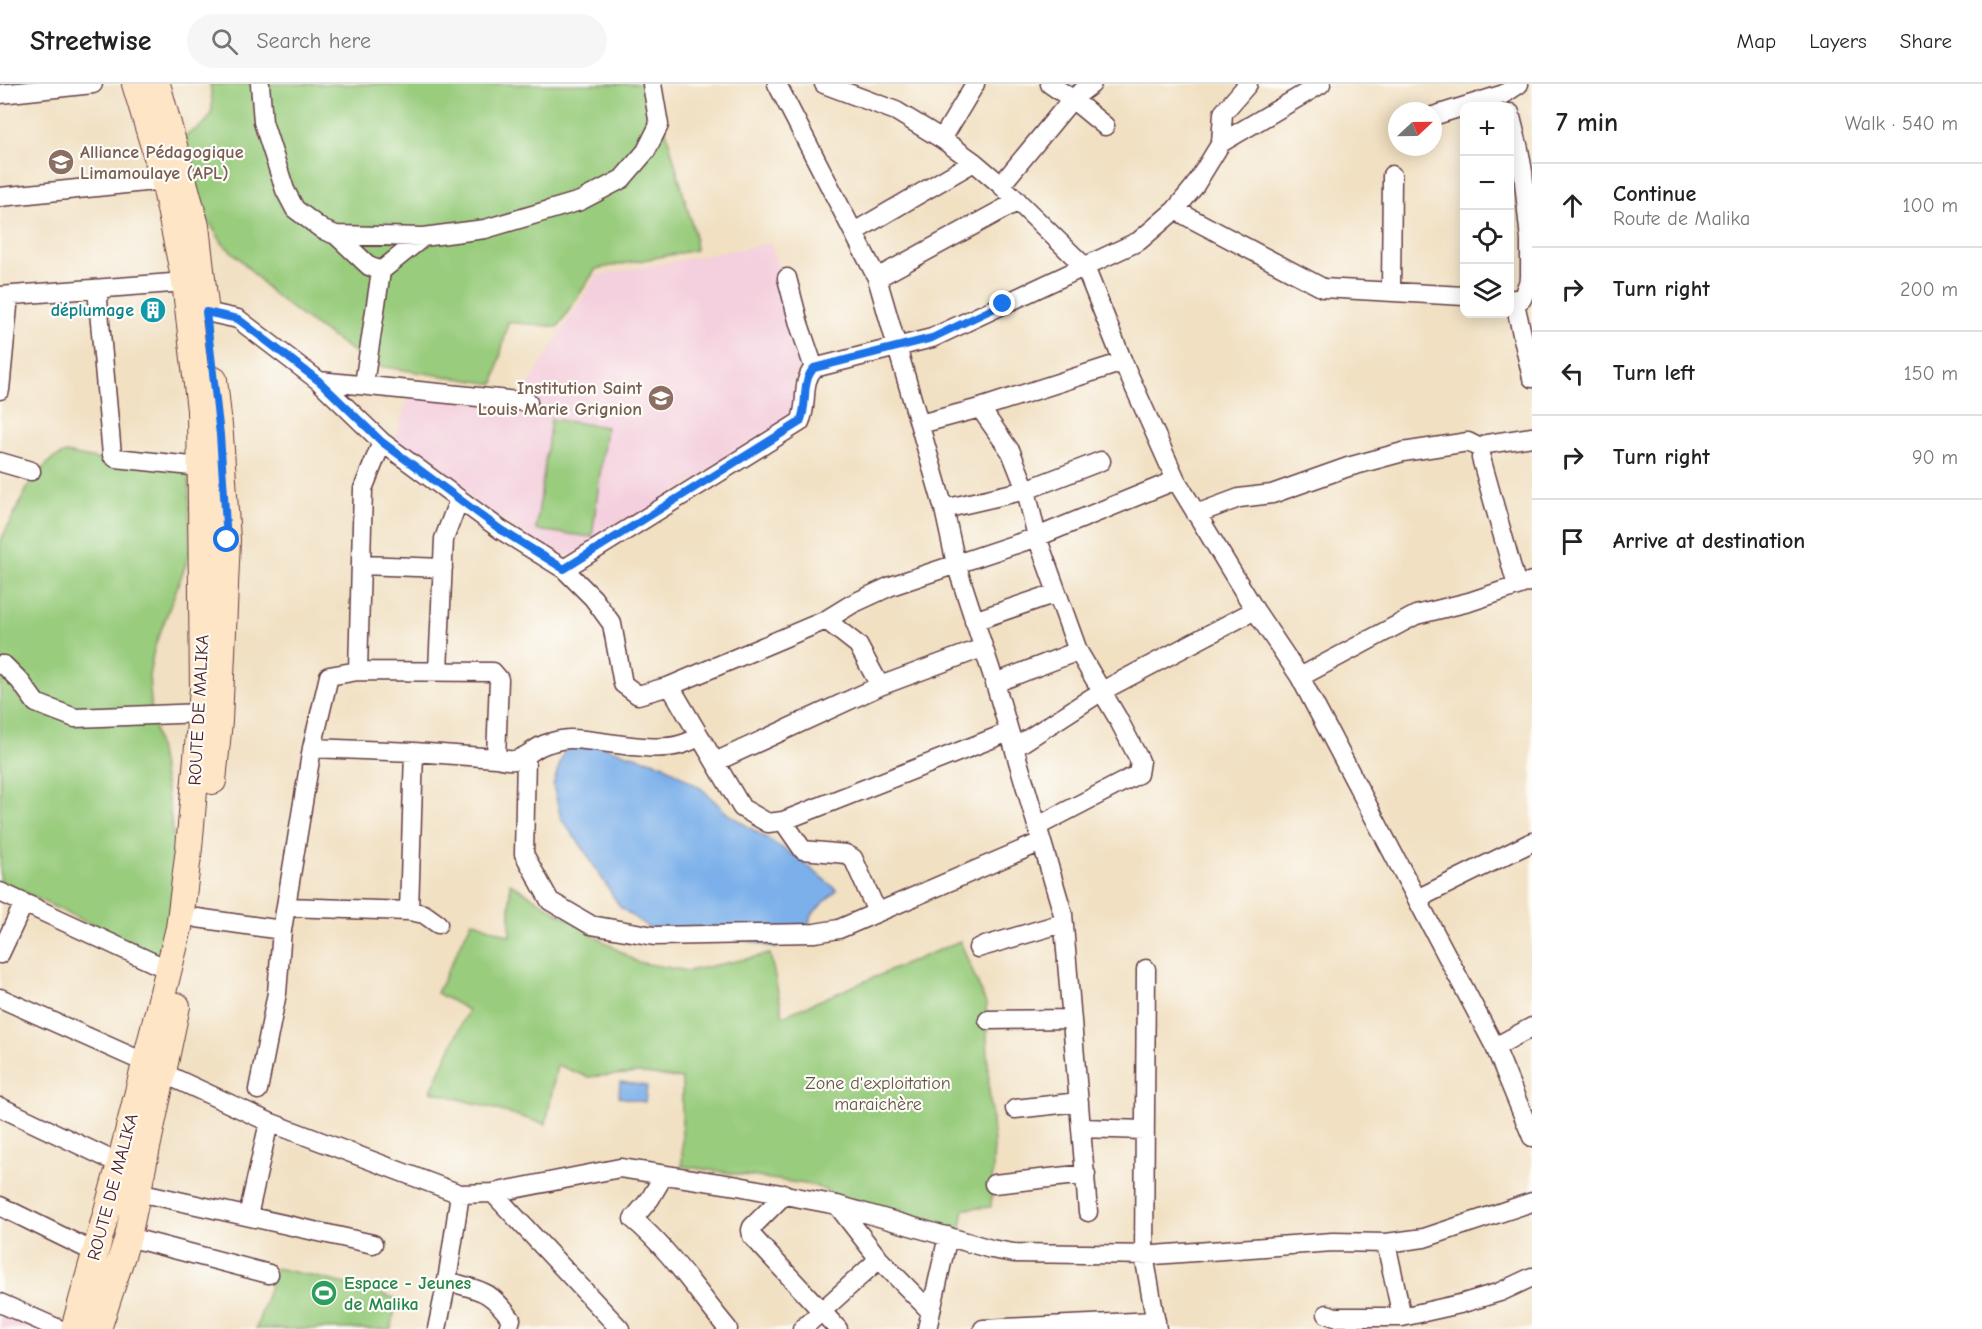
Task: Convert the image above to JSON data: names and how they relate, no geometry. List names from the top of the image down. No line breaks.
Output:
{"streets":{"main road":["ROUTE DE MALIKA"]},"parks":["Zone d'exploitation maraichère"],"places":{"school or university":["Alliance Pédagogique Limamoulaye (APL)","Institution Saint Louis Marie Grignion"],"building":["déplumage"],"sports":["Espace - Jeunes de Malika"]},"north":"right","page":{"header":"Streetwise","search":"Search here","nav":["Map","Layers","Share"],"heading":["7 min","Walk · 540 m"],"map_buttons":["+","−"],"list":[["Continue","Route de Malika","100 m"],["Turn right","200 m"],["Turn left","150 m"],["Turn right","90 m"],"Arrive at destination"]}}
